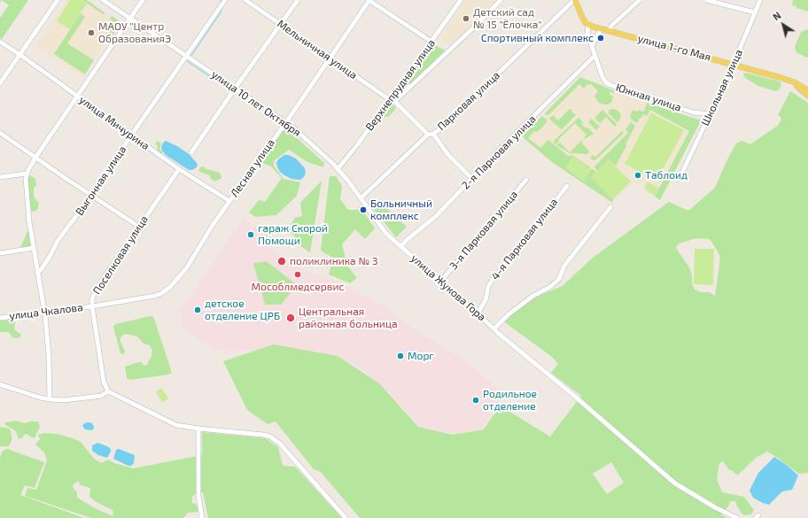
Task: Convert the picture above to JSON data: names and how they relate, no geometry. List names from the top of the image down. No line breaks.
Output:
{"streets":{"main road":["улица 1-го Мая"],"street":["Мельничная улица","Верхнепрудная улица","Школьная улица","Южная улица","Парковая улица","улица 10 лет Октября","улица Мичурина","2-я Парковая улица","Лесная улица","Выгонная улица","3-я Парковая улица","4-я Парковая улица","Поселковая улица","улица Жукова Гора","улица Чкалова"]},"crossings":[["улица 1-го Мая","Школьная улица"],["улица 1-го Мая","Южная улица"],["Мельничная улица","Верхнепрудная улица"],["Мельничная улица","Парковая улица"],["Мельничная улица","2-я Парковая улица"],["Мельничная улица","Лесная улица"],["Верхнепрудная улица","улица 10 лет Октября"],["Школьная улица","Южная улица"],["Южная улица","2-я Парковая улица"],["Парковая улица","улица 10 лет Октября"],["улица 10 лет Октября","2-я Парковая улица"],["улица 10 лет Октября","Лесная улица"],["улица 10 лет Октября","Выгонная улица"],["улица 10 лет Октября","улица Жукова Гора"],["улица Мичурина","Лесная улица"],["улица Мичурина","Выгонная улица"],["улица Мичурина","Поселковая улица"],["2-я Парковая улица","улица Жукова Гора"],["Лесная улица","улица Чкалова"],["3-я Парковая улица","улица Жукова Гора"],["4-я Парковая улица","улица Жукова Гора"],["Поселковая улица","улица Чкалова"]],"places":["Детский сад № 15 \"Ёлочка\"","МАОУ \"Центр ОбразованияЭ","Спортивный комплекс","Таблоид","Больничный комплекс","гараж Скорой Помощи","поликлиника № 3","Мособлмедсервис","детское отделение ЦРБ","Центральная районная больница","Морг","Родильное отделение"],"north":"top left"}
